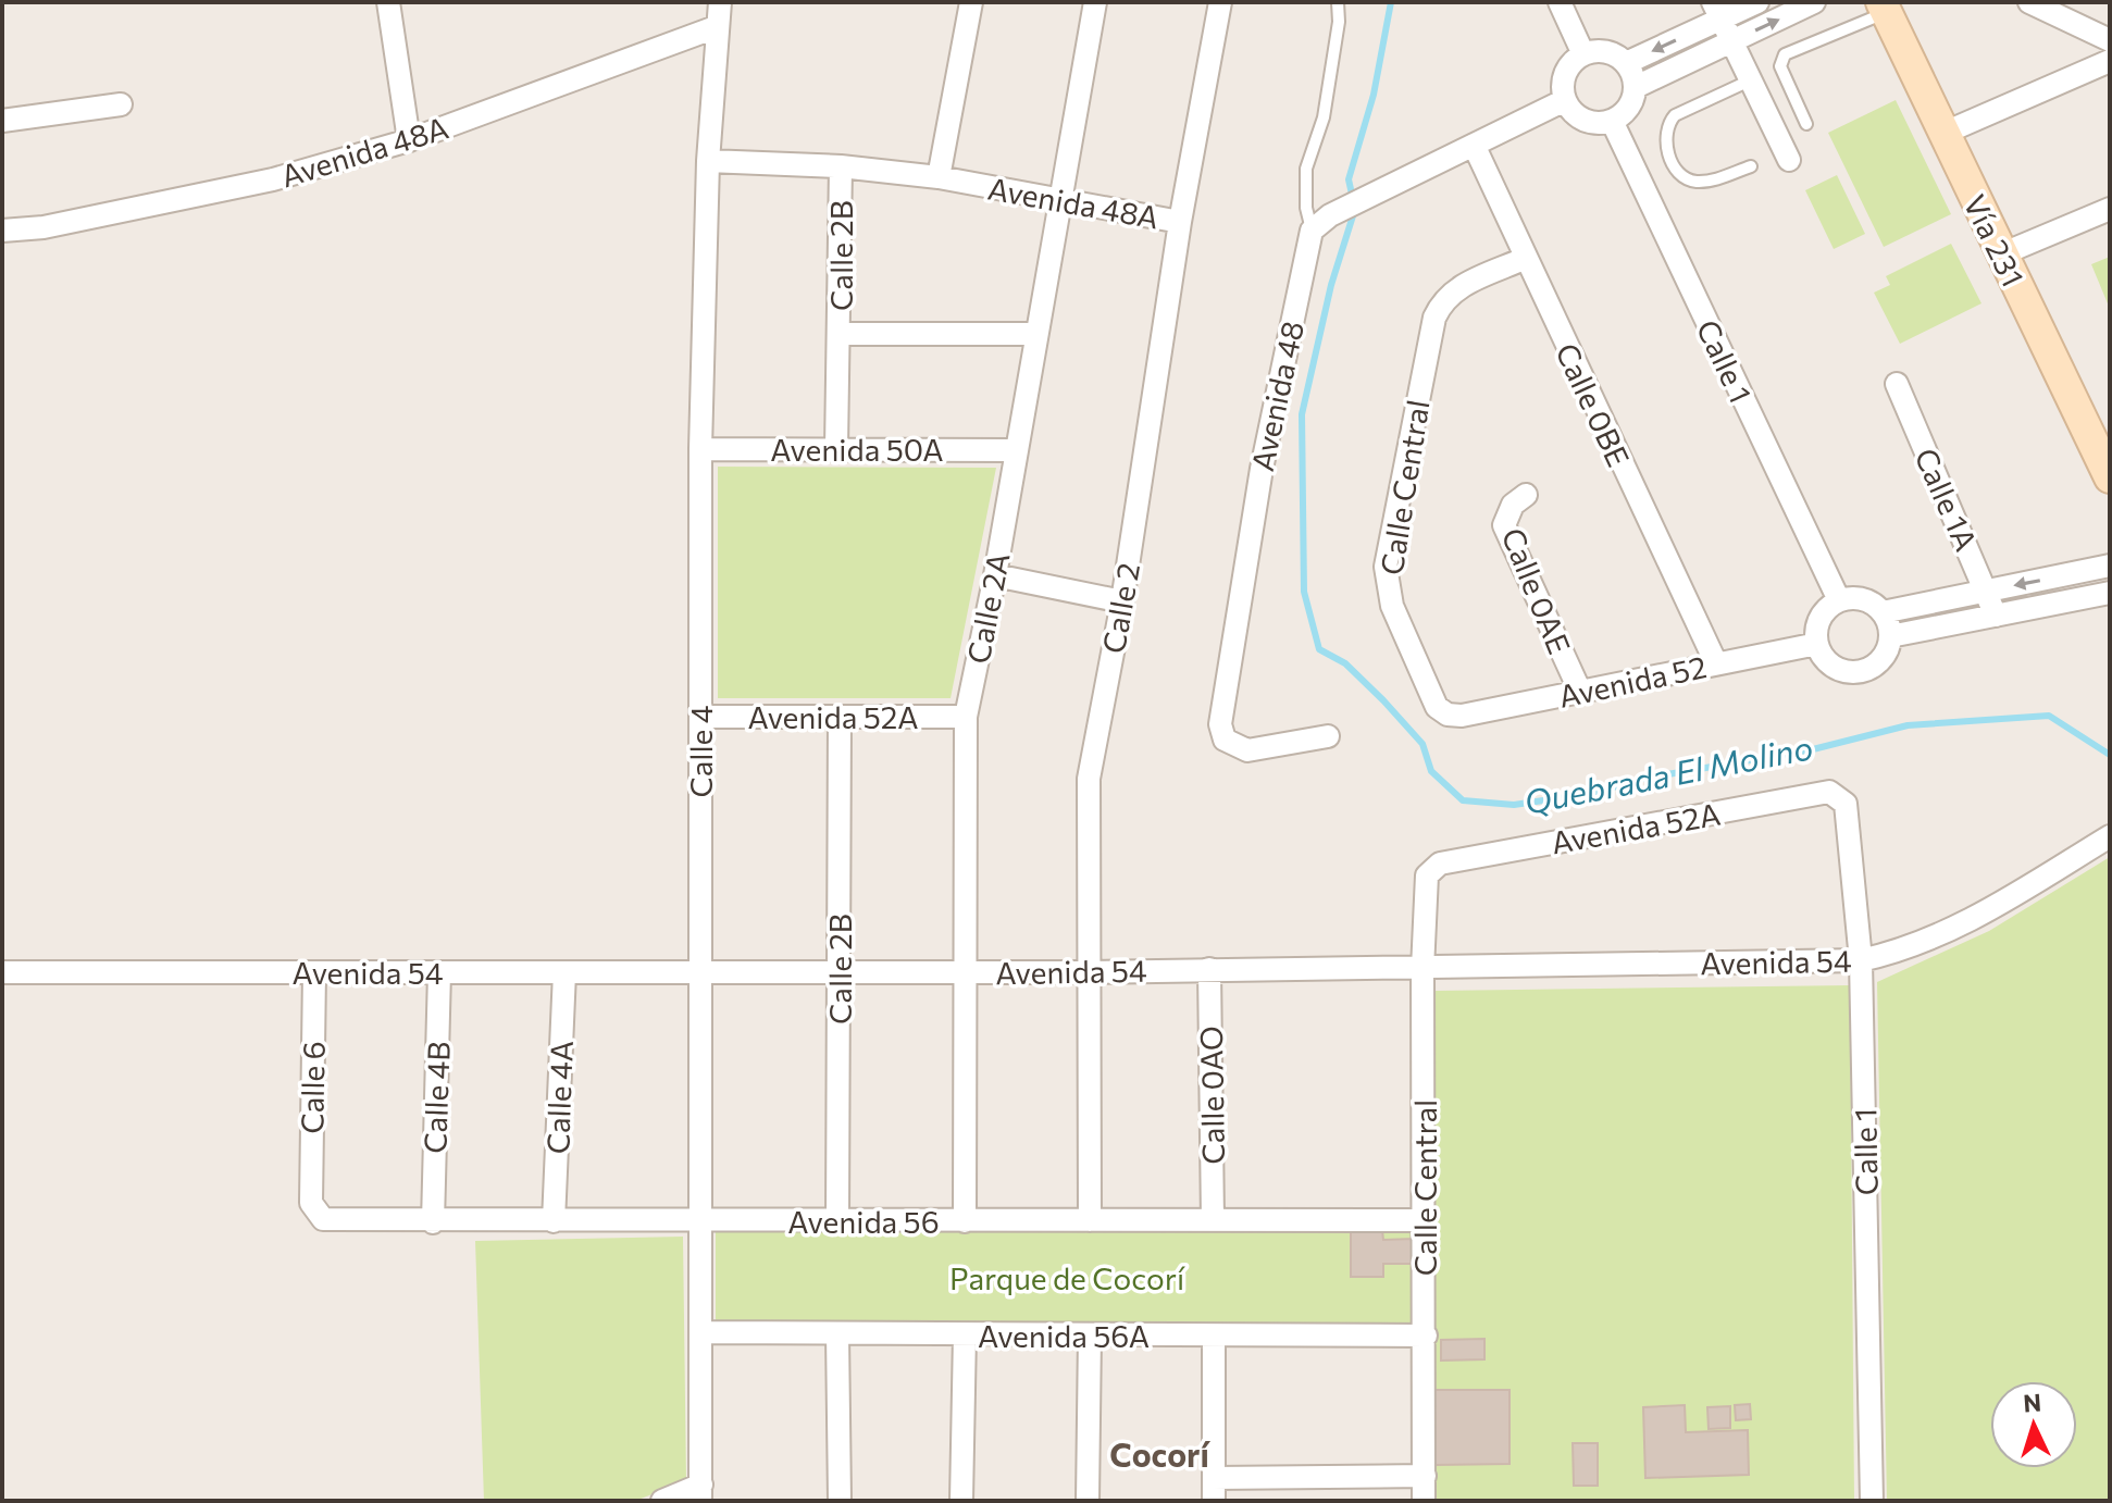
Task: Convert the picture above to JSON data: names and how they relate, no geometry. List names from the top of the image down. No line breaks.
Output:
{"streets":{"main road":["Vía 231"],"street":["Avenida 48A","Calle 2B","Calle 1","Avenida 48","Calle 0BE","Avenida 50A","Calle Central","Calle 1A","Calle 0AE","Calle 2A","Calle 2","Avenida 52","Avenida 52A","Calle 4","Avenida 54","Calle 6","Calle 0AO","Calle 4B","Calle 4A","Avenida 56","Avenida 56A"]},"crossings":[["Avenida 48A","Calle 2B"],["Avenida 48A","Calle 2A"],["Avenida 48A","Calle 2"],["Avenida 48A","Calle 4"],["Calle 2B","Avenida 50A"],["Calle 2B","Avenida 52A"],["Calle 2B","Avenida 54"],["Calle 2B","Avenida 56"],["Calle 1","Avenida 52"],["Calle 1","Avenida 52A"],["Calle 1","Avenida 54"],["Calle 0BE","Calle Central"],["Calle 0BE","Avenida 52"],["Avenida 50A","Calle 2A"],["Avenida 50A","Calle 4"],["Calle Central","Avenida 52"],["Calle Central","Avenida 52A"],["Calle Central","Avenida 54"],["Calle Central","Avenida 56"],["Calle Central","Avenida 56A"],["Calle 0AE","Avenida 52"],["Calle 2A","Avenida 52A"],["Calle 2A","Avenida 54"],["Calle 2A","Avenida 56"],["Calle 2","Avenida 54"],["Calle 2","Avenida 56"],["Avenida 52A","Calle 4"],["Calle 4","Avenida 54"],["Calle 4","Avenida 56"],["Calle 4","Avenida 56A"],["Avenida 54","Calle 6"],["Avenida 54","Calle 0AO"],["Avenida 54","Calle 4B"],["Avenida 54","Calle 4A"],["Calle 6","Avenida 56"],["Calle 0AO","Avenida 56"],["Calle 4B","Avenida 56"],["Calle 4A","Avenida 56"]],"districts":["Cocorí"],"water":["Quebrada El Molino"],"parks":["Parque de Cocorí"],"north":"top"}
